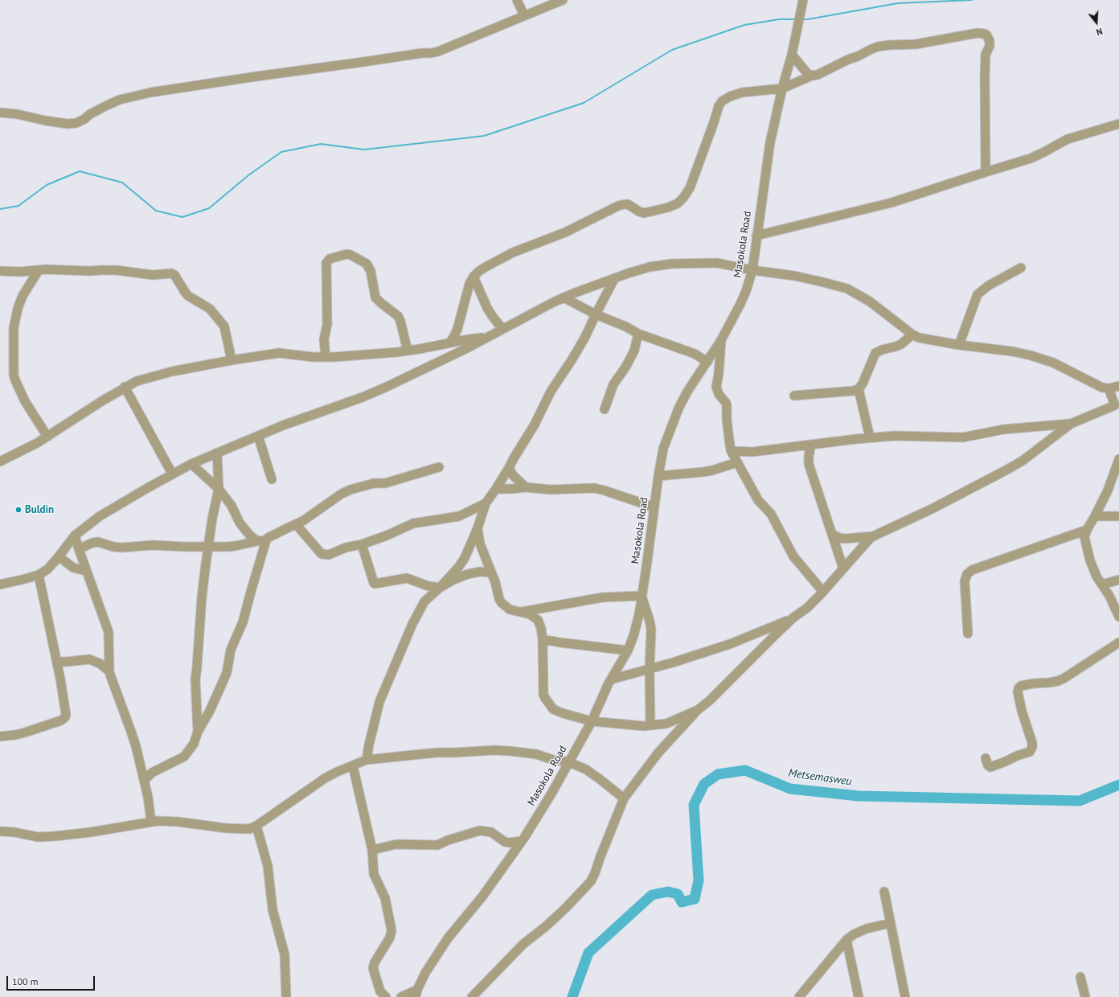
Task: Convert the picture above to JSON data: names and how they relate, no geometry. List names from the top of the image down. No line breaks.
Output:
{"streets":{"street":["Masokola Road"]},"water":["Metsemasweu"],"places":["Buldin"],"scale_bar":"100 m","north":"bottom"}
